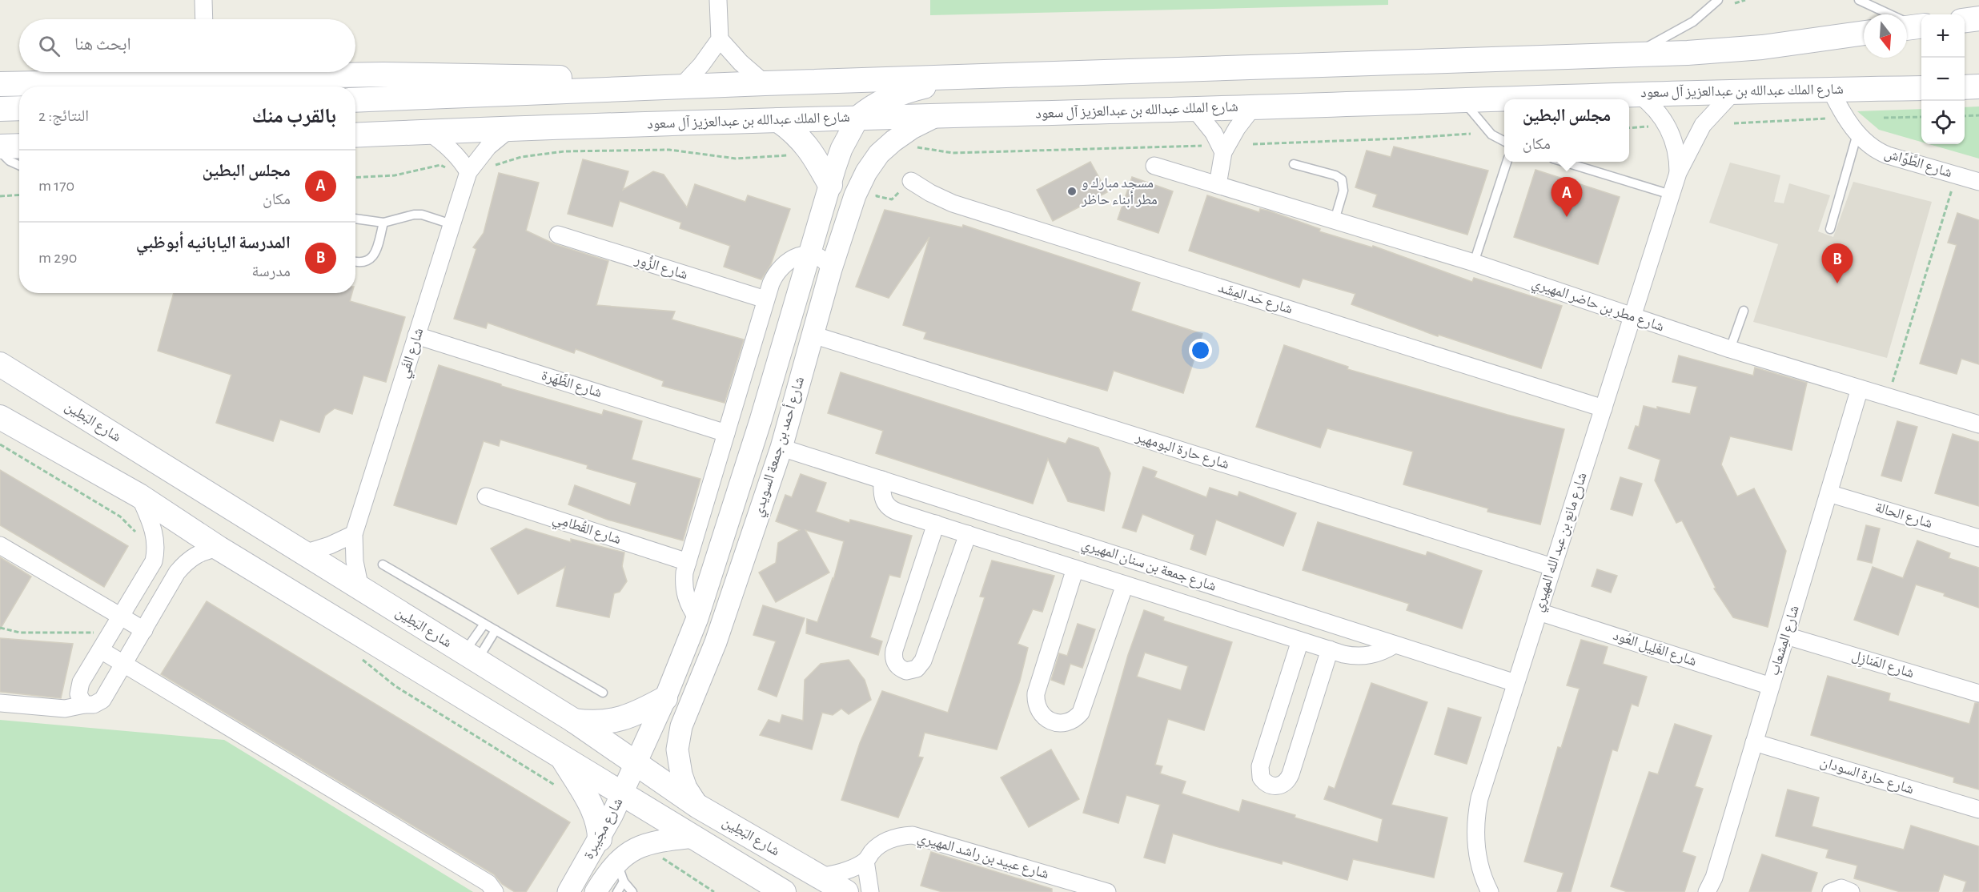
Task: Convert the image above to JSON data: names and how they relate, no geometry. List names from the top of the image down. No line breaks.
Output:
{"streets":{"main road":["شارع الملك عبدالله بن عبدالعزيز آل سعود","شارع البَطِين"],"street":["شارع الطَّوَّاش","شارع الزُّور","شارع حَد المِشَد","شارع مطر بن حاضر المهيري","شارع الفَي","شارع الظَّهَرة","شارع أحمد بن جمعة السويدي","شارع حارة البومهير","شارع الحالة","شارع القُطامِي","شارع مانع بن عبد الله المهيري","شارع جمعة بن سنان المهيري","شارع المِشعاب","شارع الغَلِيل العُود","شارع المَنازِل","شارع حارة السودان","شارع مجَيبرة","شارع عبيد بن راشد المهيري"]},"crossings":[["شارع الملك عبدالله بن عبدالعزيز آل سعود","شارع الطَّوَّاش"],["شارع الملك عبدالله بن عبدالعزيز آل سعود","شارع الفَي"],["شارع الملك عبدالله بن عبدالعزيز آل سعود","شارع أحمد بن جمعة السويدي"],["شارع الملك عبدالله بن عبدالعزيز آل سعود","شارع مانع بن عبد الله المهيري"],["شارع حَد المِشَد","شارع مانع بن عبد الله المهيري"],["شارع مطر بن حاضر المهيري","شارع مانع بن عبد الله المهيري"],["شارع مطر بن حاضر المهيري","شارع المِشعاب"],["شارع الفَي","شارع الظَّهَرة"],["شارع الفَي","شارع البَطِين"],["شارع البَطِين","شارع أحمد بن جمعة السويدي"],["شارع البَطِين","شارع مجَيبرة"],["شارع البَطِين","شارع عبيد بن راشد المهيري"],["شارع أحمد بن جمعة السويدي","شارع حارة البومهير"],["شارع أحمد بن جمعة السويدي","شارع جمعة بن سنان المهيري"],["شارع أحمد بن جمعة السويدي","شارع مجَيبرة"],["شارع حارة البومهير","شارع مانع بن عبد الله المهيري"],["شارع الحالة","شارع المِشعاب"],["شارع مانع بن عبد الله المهيري","شارع جمعة بن سنان المهيري"],["شارع مانع بن عبد الله المهيري","شارع الغَلِيل العُود"],["شارع المِشعاب","شارع الغَلِيل العُود"],["شارع المِشعاب","شارع المَنازِل"],["شارع المِشعاب","شارع حارة السودان"]],"places":["مسجد مبارك و مطر أبناء حاظر"],"north":"bottom","page":{"map_buttons":["+","−"],"search":"ابحث هنا","heading":["بالقرب منك","النتائج: 2"],"popup":["مجلس البطين","مكان"],"list":[{"mark":"A","name":"مجلس البطين","note":"مكان","value":"170 m"},{"mark":"B","name":"المدرسة اليابانيه أبوظبي","note":"مدرسة","value":"290 m"}],"pins":["A","B"]}}
